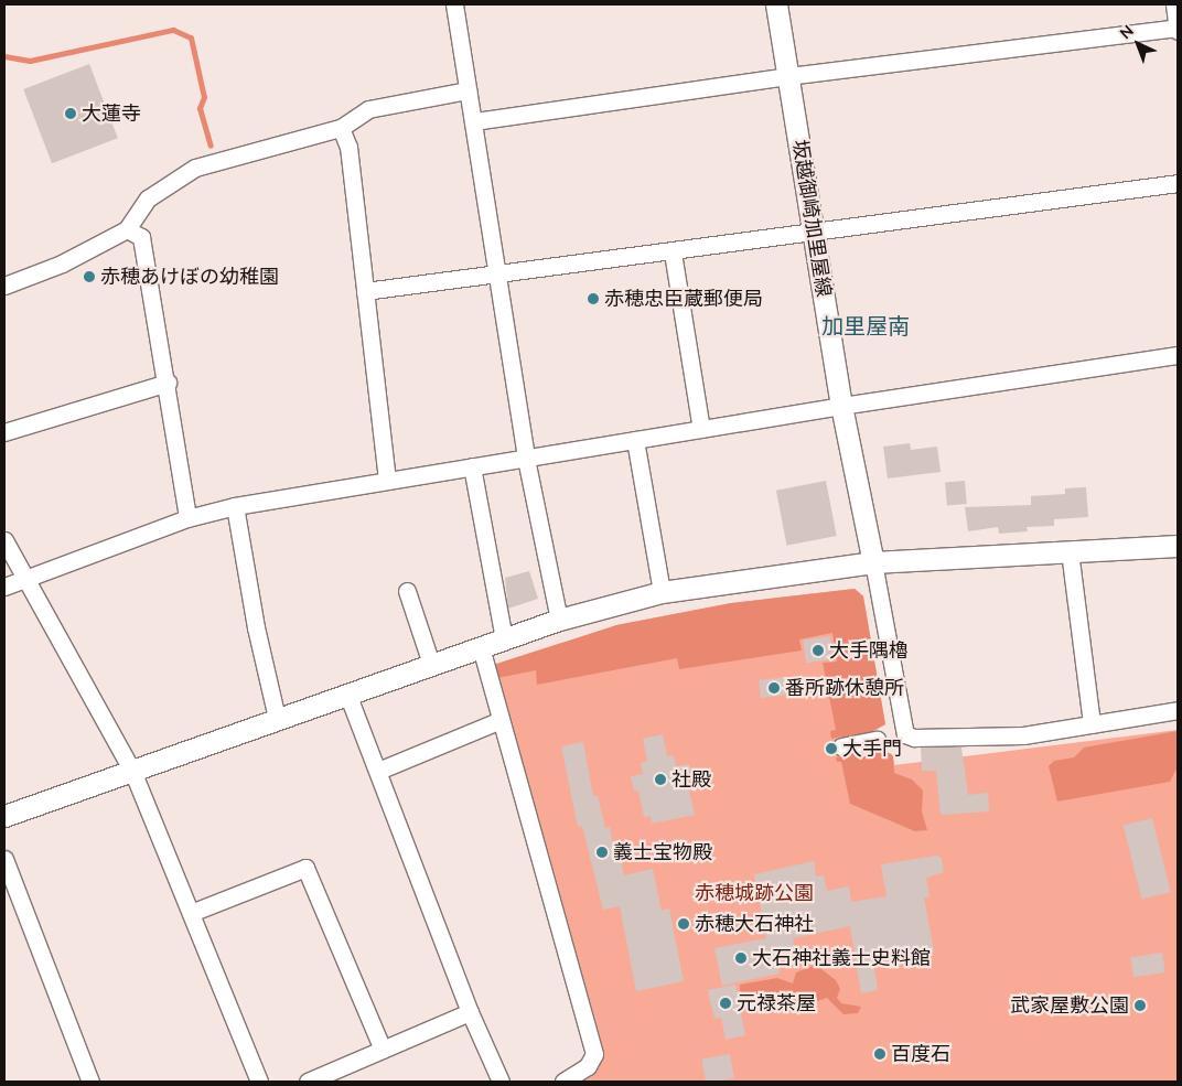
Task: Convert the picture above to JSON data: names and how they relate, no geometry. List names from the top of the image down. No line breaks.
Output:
{"streets":{"street":["坂越御崎加里屋線"]},"districts":["加里屋南"],"parks":["赤穂城跡公園"],"places":["大蓮寺","赤穂あけぼの幼稚園","赤穂忠臣蔵郵便局","大手隅櫓","番所跡休憩所","大手門","社殿","義士宝物殿","赤穂大石神社","大石神社義士史料館","元禄茶屋","武家屋敷公園","百度石"],"north":"top left"}
